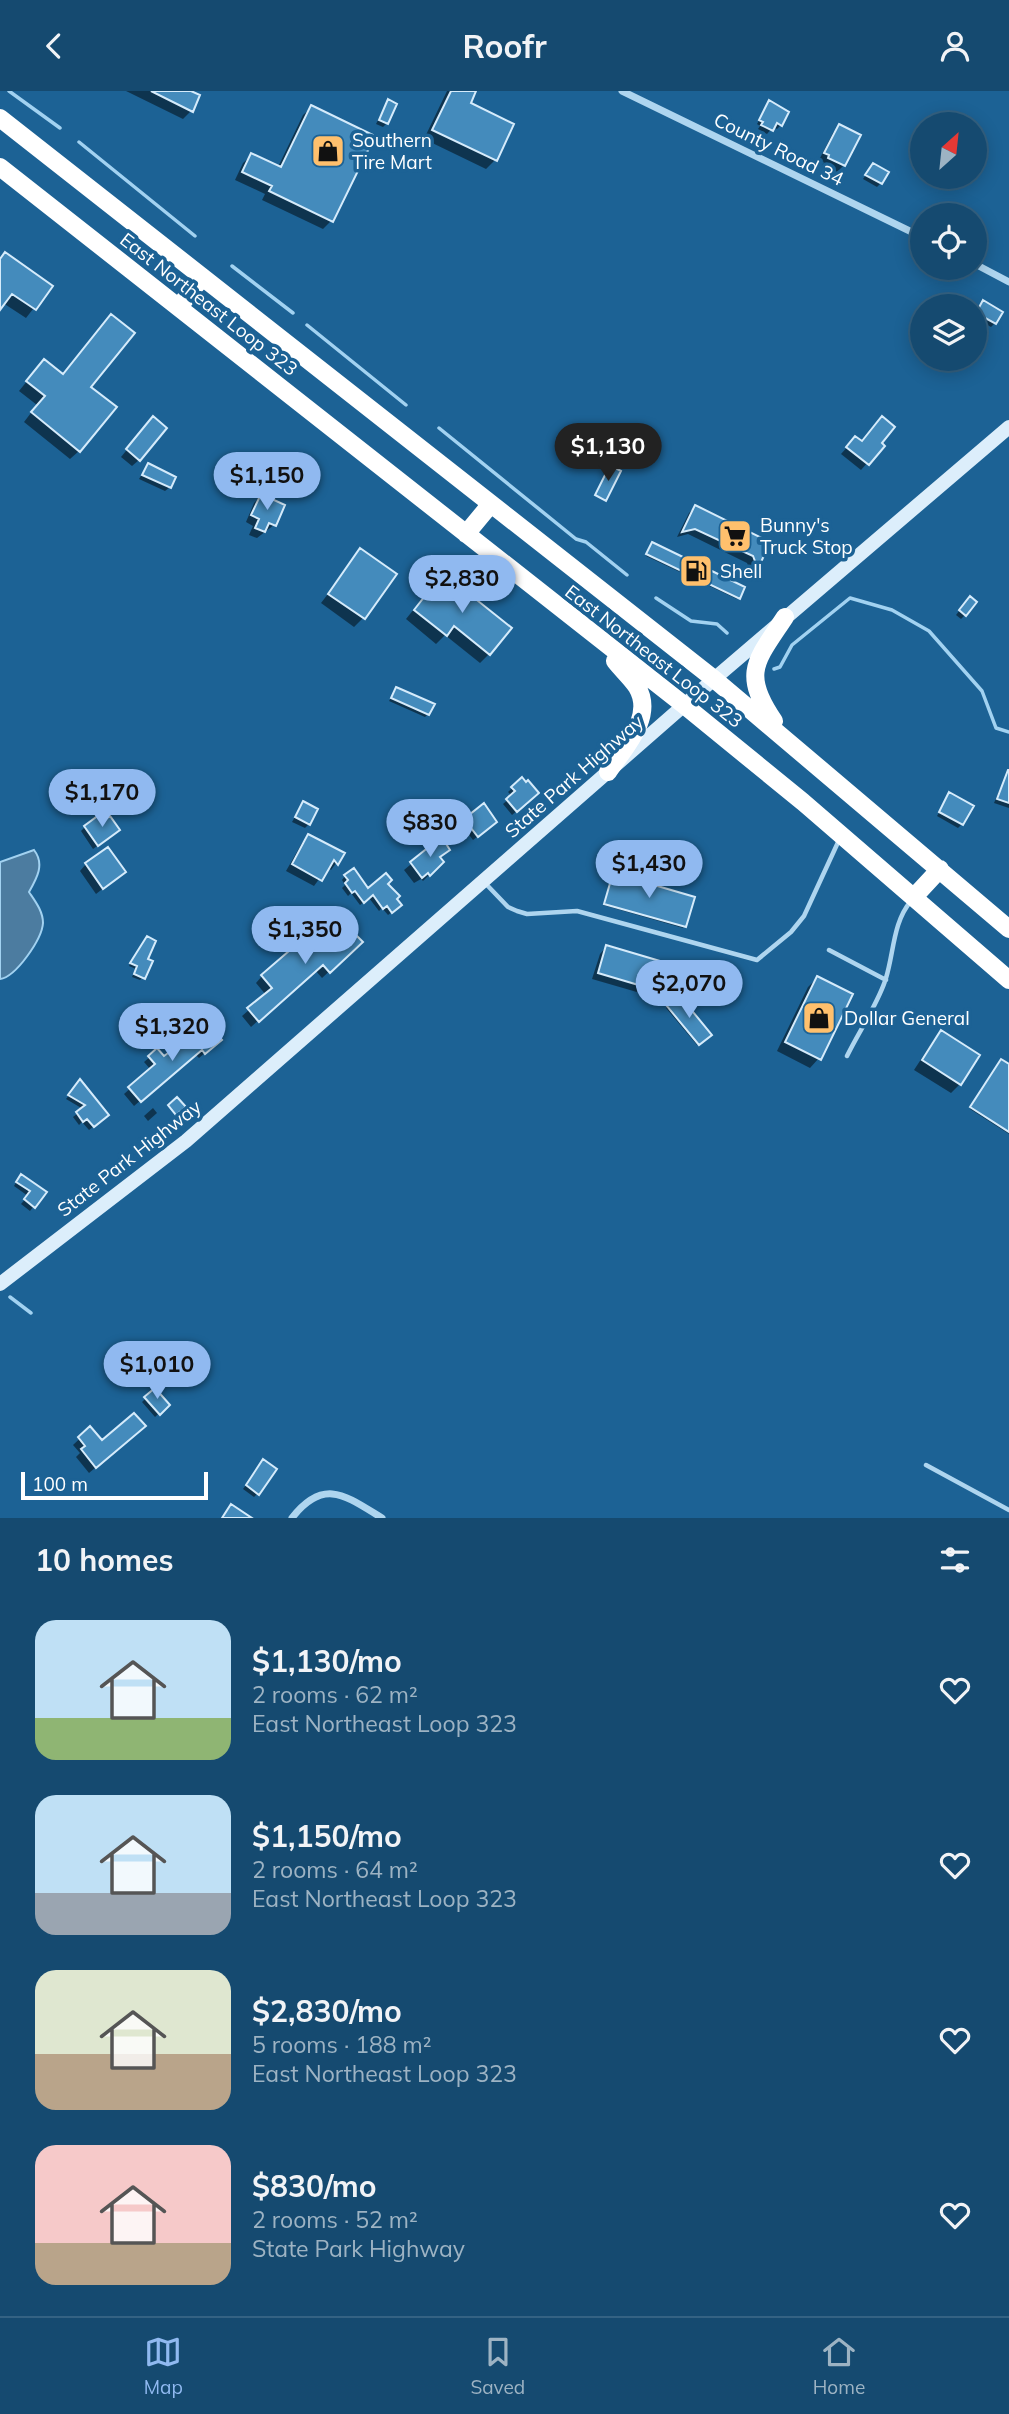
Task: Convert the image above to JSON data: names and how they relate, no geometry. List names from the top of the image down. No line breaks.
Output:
{"streets":{"highway":["East Northeast Loop 323"],"main road":["State Park Highway"],"street":["County Road 34"]},"crossings":[["East Northeast Loop 323","State Park Highway"]],"places":{"shop":["Southern Tire Mart","Dollar General"],"supermarket":["Bunny's Truck Stop"],"fuel station":["Shell"]},"scale_bar":"100 m","north":"top right","page":{"header":"Roofr","price":["$1,130","$1,150","$2,830","$1,170","$830","$1,430","$1,350","$2,070","$1,320","$1,010"],"scale":"100 m","heading":"10 homes","list":[{"name":"$1,130/mo","note":"2 rooms · 62 m² · East Northeast Loop 323"},{"name":"$1,150/mo","note":"2 rooms · 64 m² · East Northeast Loop 323"},{"name":"$2,830/mo","note":"5 rooms · 188 m² · East Northeast Loop 323"},{"name":"$830/mo","note":"2 rooms · 52 m² · State Park Highway"}],"tabs":["Map","Saved","Home"]}}
